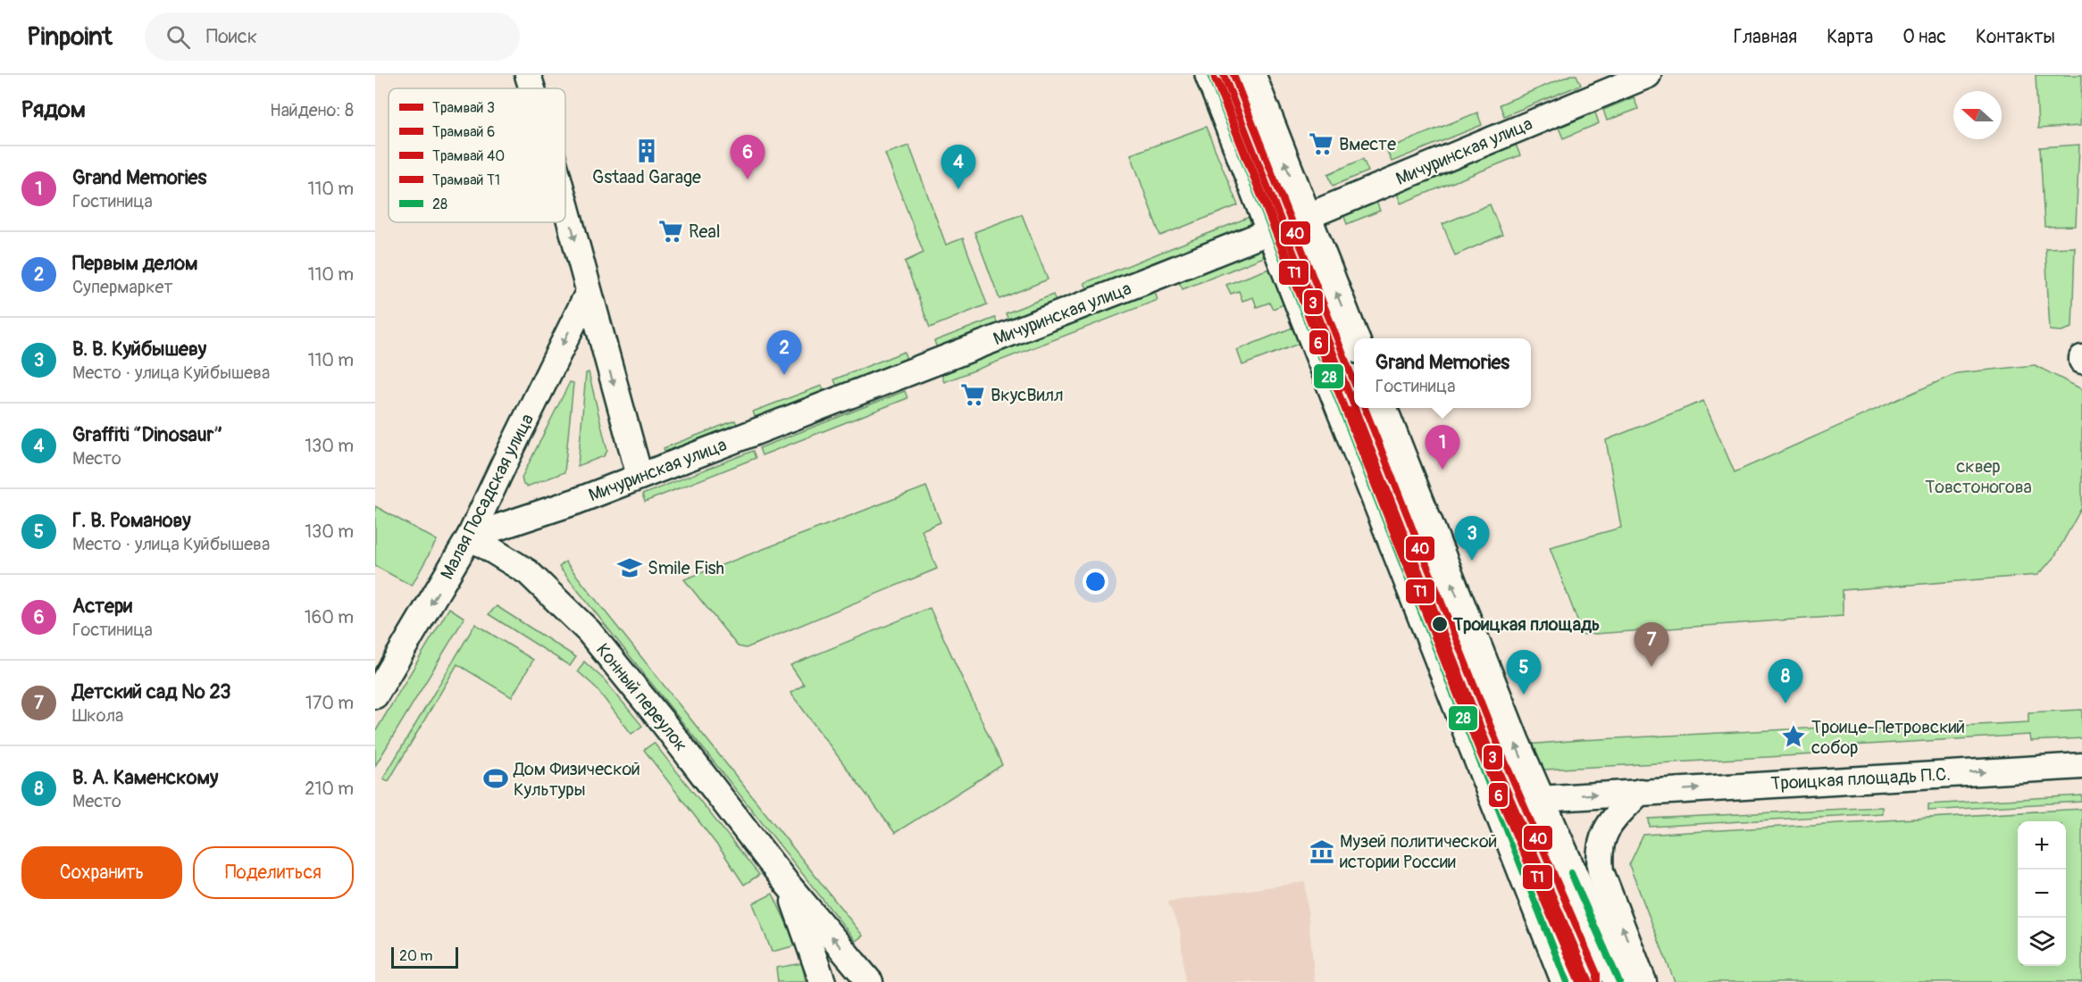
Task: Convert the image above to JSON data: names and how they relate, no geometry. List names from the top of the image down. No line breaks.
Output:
{"streets":{"street":["Мичуринская улица","Малая Посадская улица","Конный переулок","Троицкая площадь П.С."]},"crossings":[["Мичуринская улица","Малая Посадская улица"],["Мичуринская улица","Конный переулок"],["Малая Посадская улица","Конный переулок"]],"one_way":["Малая Посадская улица","Троицкая площадь П.С."],"parks":["сквер Товстоногова"],"places":{"supermarket":["Вместе","Real","ВкусВилл"],"building":["Gstaad Garage"],"school or university":["Smile Fish"],"other":["Троицкая площадь"],"place":["Троице-Петровский собор"],"sports":["Дом Физической Культуры"],"museum":["Музей политической истории России"]},"lines":["tram line 3","tram line 40","transit line 28","tram line 6","tram line Т1"],"legend":["Трамвай 3","Трамвай 6","Трамвай 40","Трамвай Т1","28"],"scale_bar":"20 m","north":"left","page":{"header":"Pinpoint","search":"Поиск","nav":["Главная","Карта","О нас","Контакты"],"heading":["Рядом","Найдено: 8"],"pins":["6","4","2","1","3","7","5","8"],"list":[{"mark":"1","name":"Grand Memories","note":"Гостиница","value":"110 m"},{"mark":"2","name":"Первым делом","note":"Супермаркет","value":"110 m"},{"mark":"3","name":"В. В. Куйбышеву","note":"Место · улица Куйбышева","value":"110 m"},{"mark":"4","name":"Graffiti “Dinosaur”","note":"Место","value":"130 m"},{"mark":"5","name":"Г. В. Романову","note":"Место · улица Куйбышева","value":"130 m"},{"mark":"6","name":"Астери","note":"Гостиница","value":"160 m"},{"mark":"7","name":"Детский сад № 23","note":"Школа","value":"170 m"},{"mark":"8","name":"В. А. Каменскому","note":"Место","value":"210 m"}],"popup":["Grand Memories","Гостиница"],"map_buttons":["+","−"],"buttons":["Сохранить","Поделиться"],"scale":"20 m"}}
